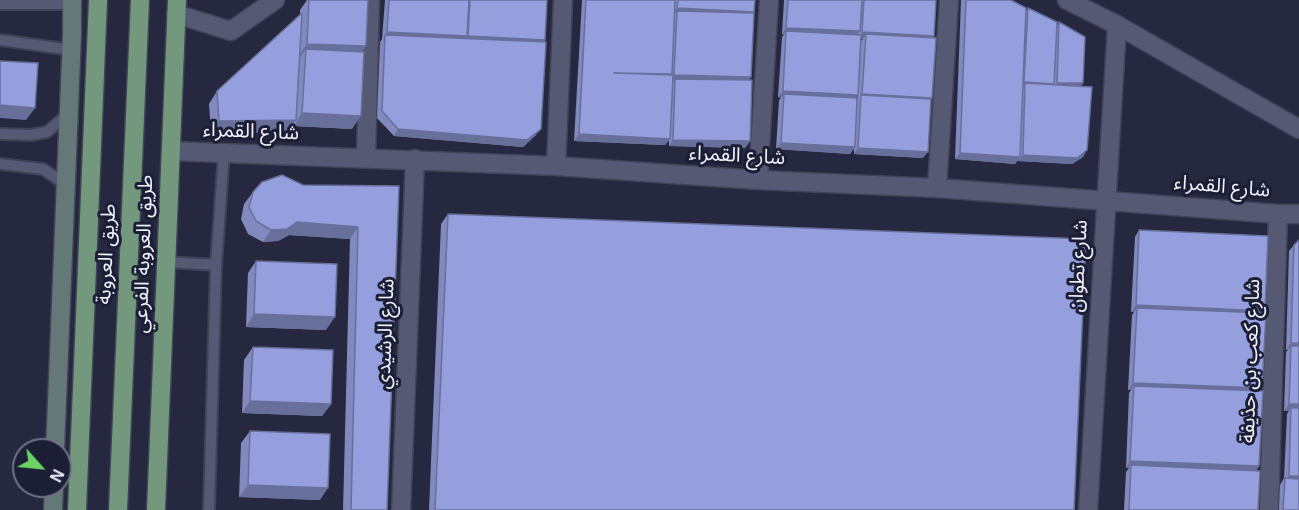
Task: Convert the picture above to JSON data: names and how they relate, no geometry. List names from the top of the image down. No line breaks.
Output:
{"streets":{"main road":["طريق العروبة","طريق العروبة الفرعي"],"street":["شارع القمراء","شارع تطوان","شارع الرشيدي","شارع كعب بن حذيفة"]},"crossings":[["شارع القمراء","طريق العروبة الفرعي"],["شارع القمراء","شارع تطوان"],["شارع القمراء","شارع الرشيدي"],["شارع القمراء","شارع كعب بن حذيفة"]],"north":"bottom right"}
